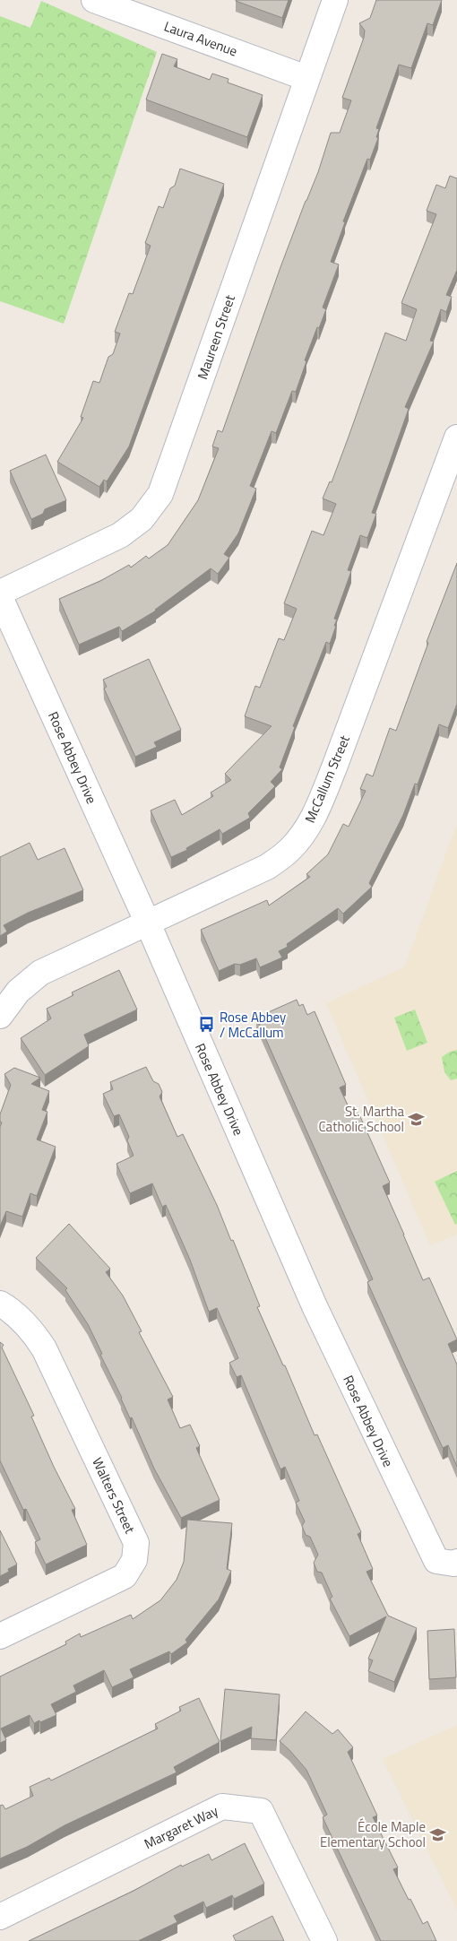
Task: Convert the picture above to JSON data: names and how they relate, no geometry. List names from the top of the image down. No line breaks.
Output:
{"streets":{"street":["Laura Avenue","Maureen Street","Rose Abbey Drive","McCallum Street","Walters Street","Margaret Way"]},"crossings":[["Laura Avenue","Maureen Street"],["Rose Abbey Drive","McCallum Street"]],"places":{"bus stop":["Rose Abbey / McCallum"],"school or university":["St. Martha Catholic School","École Maple Elementary School"]}}
